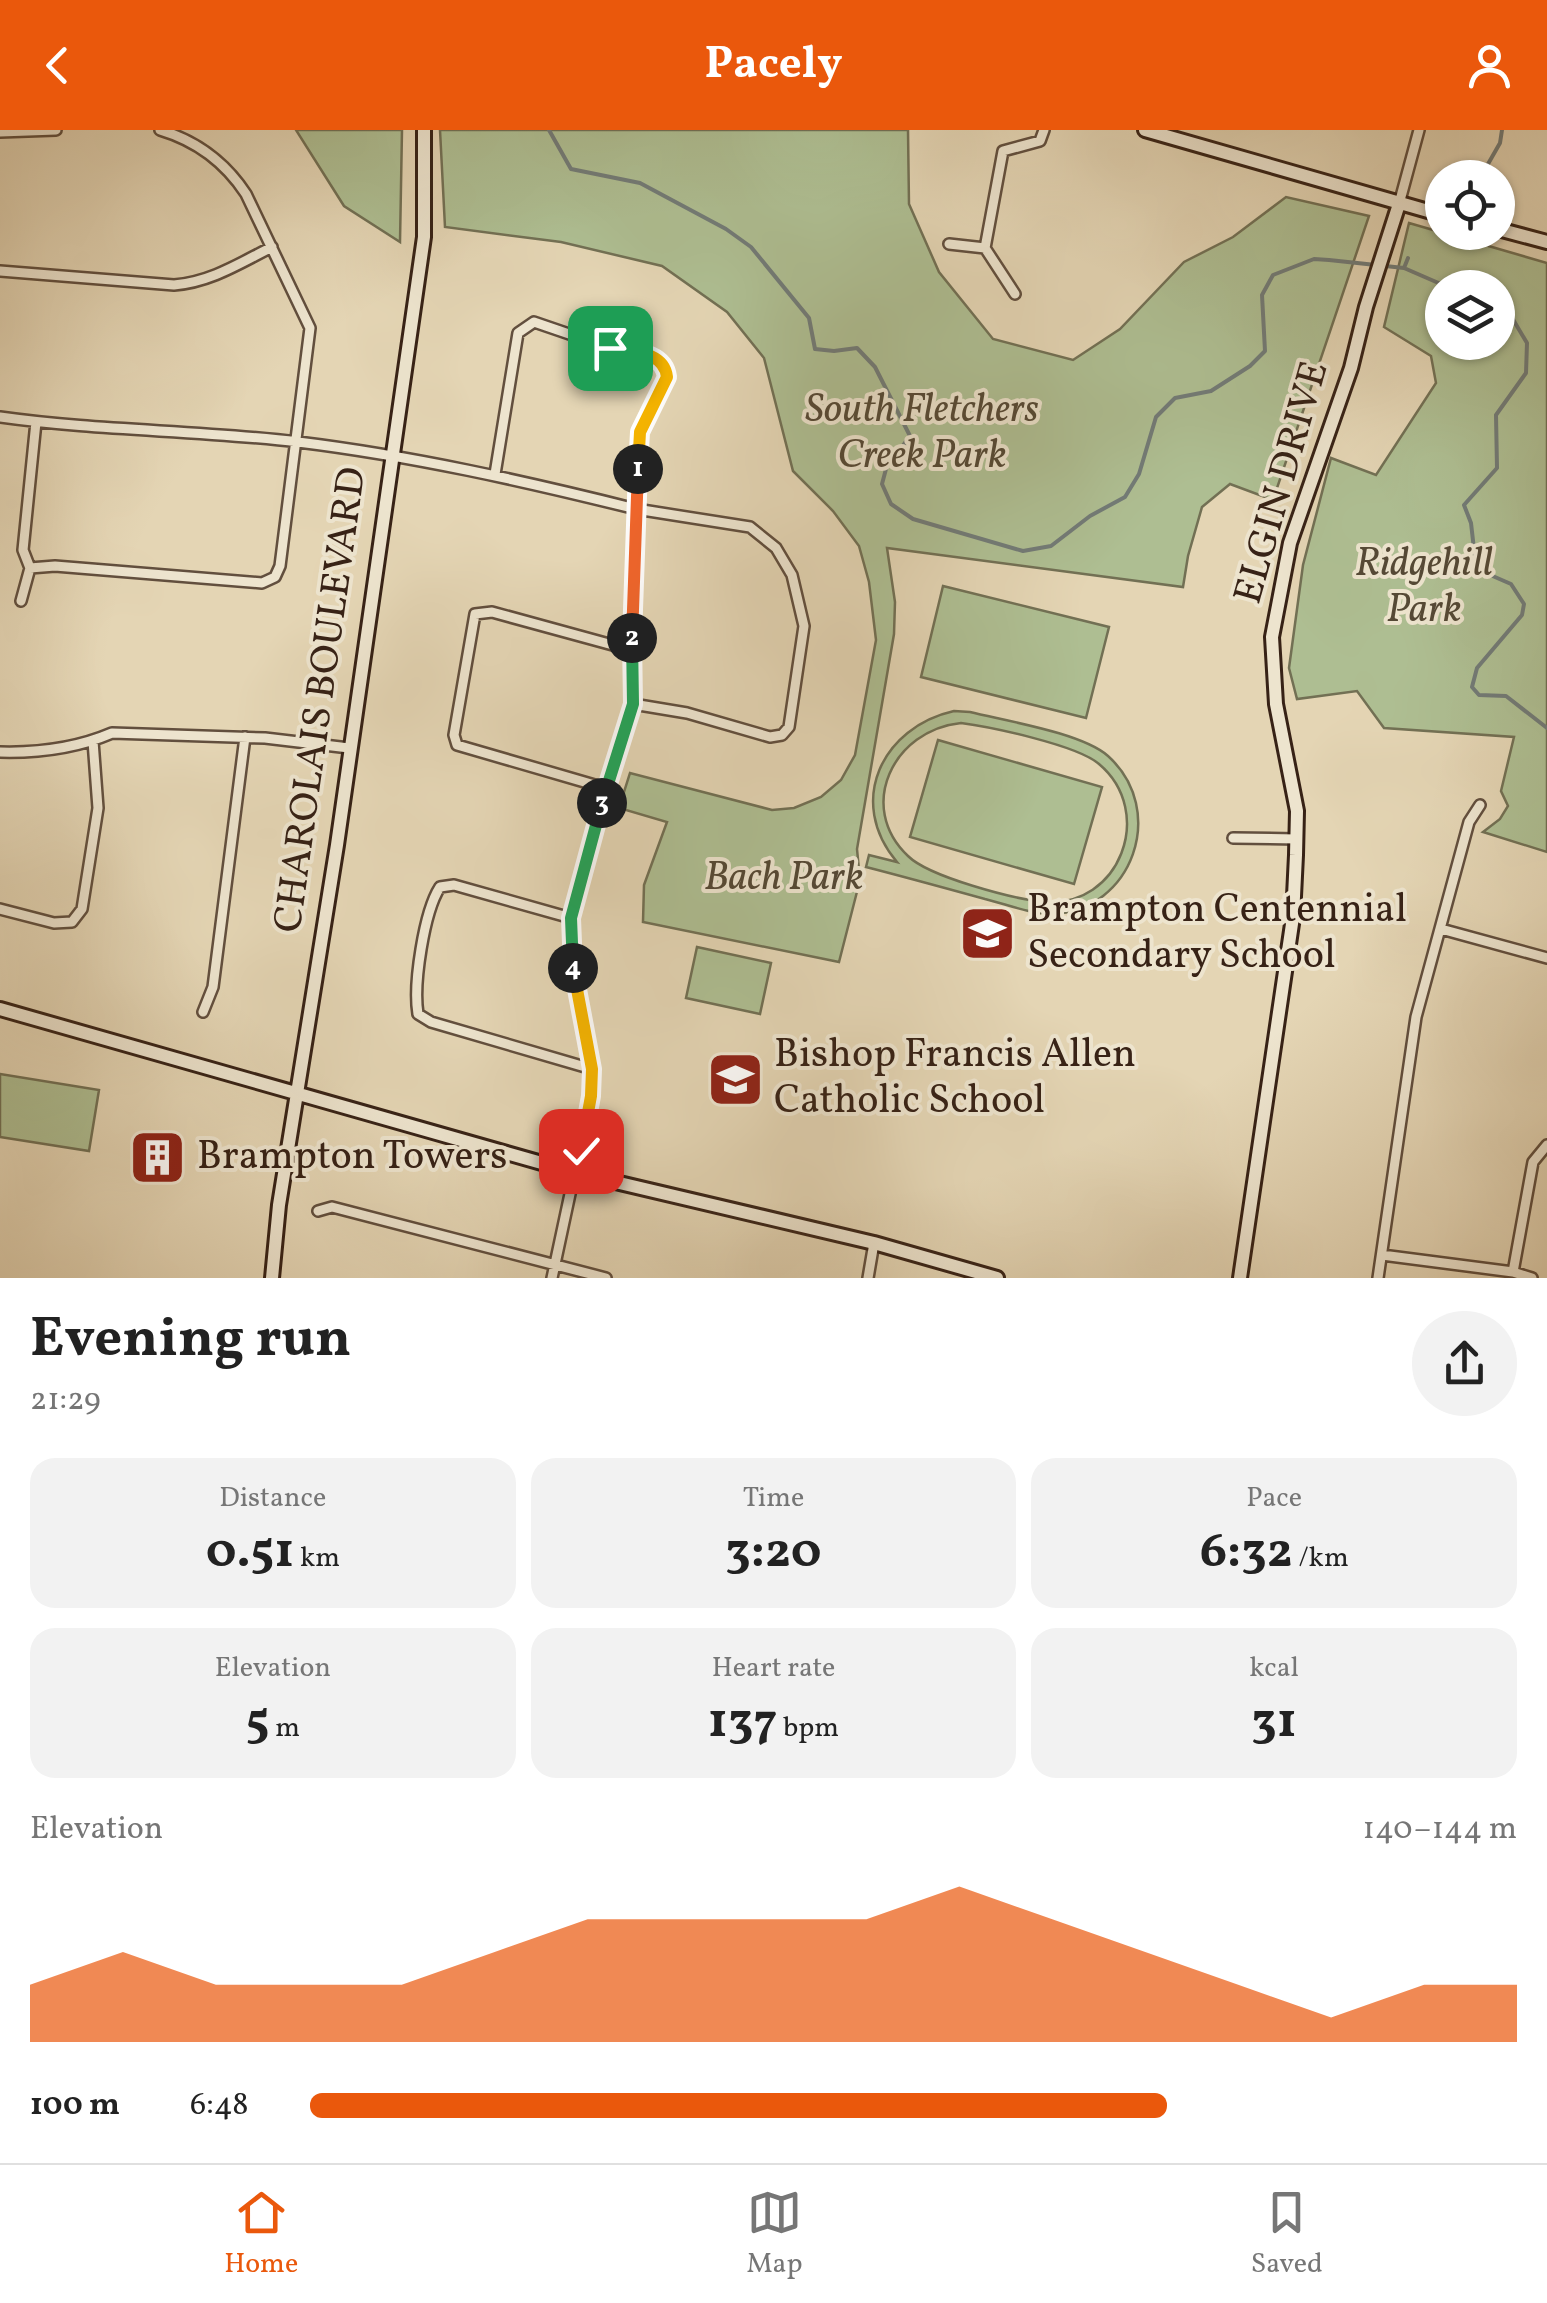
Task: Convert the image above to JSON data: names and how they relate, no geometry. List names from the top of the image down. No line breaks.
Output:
{"streets":{"street":["ELGIN DRIVE","CHAROLAIS BOULEVARD"]},"parks":["South Fletchers Creek Park","Ridgehill Park","Bach Park"],"places":{"school or university":["Brampton Centennial Secondary School","Bishop Francis Allen Catholic School"],"building":["Brampton Towers"]},"page":{"header":"Pacely","pins":["1","2","3","4"],"heading":["Evening run","21:29"],"stats":[["Distance","0.51 km"],["Time","3:20"],["Pace","6:32 /km"],["Elevation","5 m"],["Heart rate","137 bpm"],["kcal","31"]],"chart":["Elevation","140–144 m"],"list":[{"name":"100 m","note":"6:48"}],"tabs":["Home","Map","Saved"]}}
